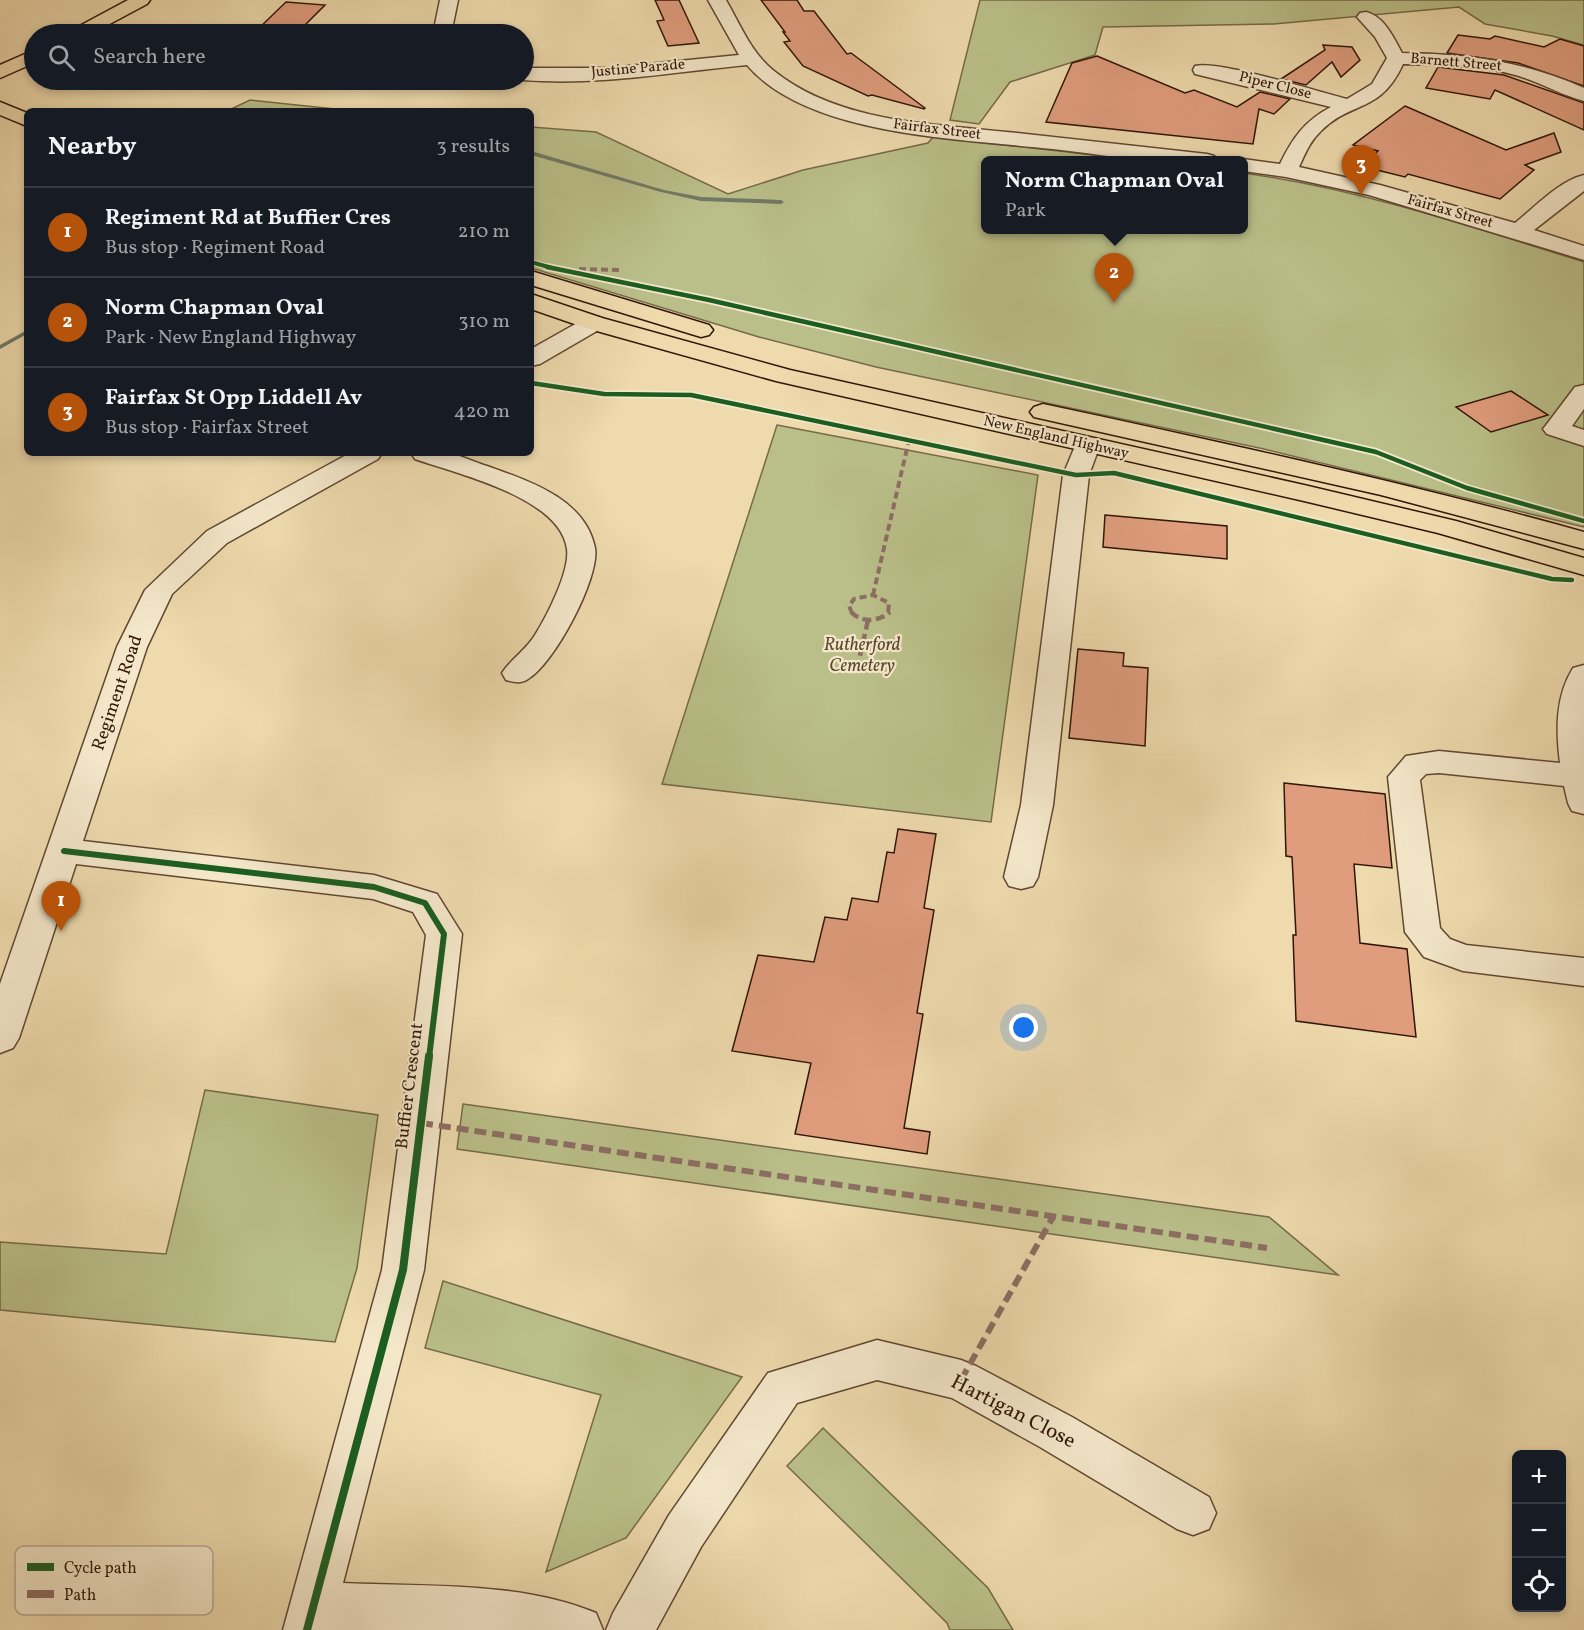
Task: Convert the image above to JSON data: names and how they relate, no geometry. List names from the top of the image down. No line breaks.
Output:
{"streets":{"main road":["New England Highway"],"street":["Barnett Street","Justine Parade","Piper Close","Fairfax Street","Regiment Road","Buffier Crescent","Hartigan Close"]},"crossings":[["Justine Parade","Fairfax Street"],["Regiment Road","Buffier Crescent"]],"parks":["Rutherford Cemetery"],"legend":["Cycle path","Path"],"page":{"search":"Search here","heading":["Nearby","3 results"],"pins":["3","2","1"],"popup":["Norm Chapman Oval","Park"],"list":[{"mark":"1","name":"Regiment Rd at Buffier Cres","note":"Bus stop · Regiment Road","value":"210 m"},{"mark":"2","name":"Norm Chapman Oval","note":"Park · New England Highway","value":"310 m"},{"mark":"3","name":"Fairfax St Opp Liddell Av","note":"Bus stop · Fairfax Street","value":"420 m"}],"map_buttons":["+","−"]}}
